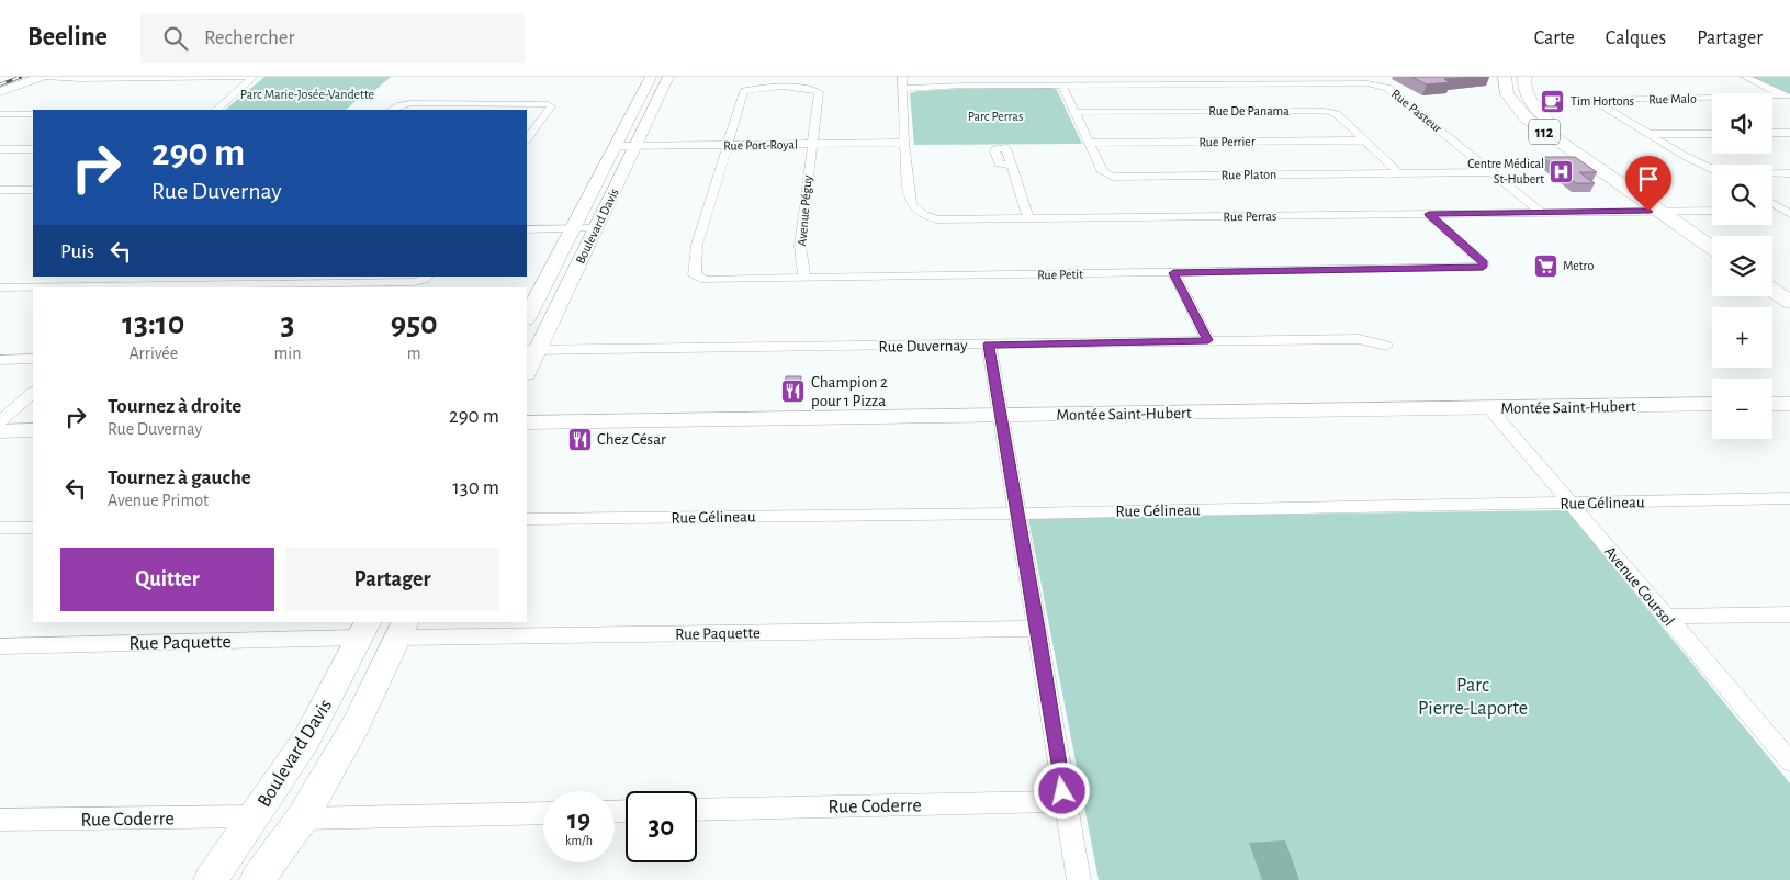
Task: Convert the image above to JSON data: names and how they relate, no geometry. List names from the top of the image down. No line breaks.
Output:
{"streets":{"main road":["112"],"street":["Rue Malo","Rue De Panama","Rue Pasteur","Rue Perrier","Rue Port-Royal","Rue Platon","Avenue Péguy","Rue Perras","Boulevard Davis","Rue Petit","Rue Duvernay","Montée Saint-Hubert","Rue Gélineau","Avenue Coursol","Rue Paquette","Rue Coderre"]},"crossings":[["Rue De Panama","Rue Perrier"],["Rue De Panama","Rue Platon"],["Rue Pasteur","Rue Platon"],["Rue Pasteur","Rue Perras"],["112","Rue Perras"],["Rue Perrier","Rue Platon"],["Rue Port-Royal","Avenue Péguy"],["Rue Port-Royal","Rue Perras"],["Rue Port-Royal","Boulevard Davis"],["Rue Port-Royal","Rue Petit"],["Avenue Péguy","Rue Petit"],["Rue Perras","Rue Petit"],["Boulevard Davis","Rue Duvernay"],["Boulevard Davis","Rue Paquette"],["Boulevard Davis","Rue Coderre"],["Montée Saint-Hubert","Avenue Coursol"],["Rue Gélineau","Avenue Coursol"]],"parks":["Parc Marie-Josée-Vandette","Parc Perras","Parc Pierre-Laporte"],"places":{"cafe":["Tim Hortons"],"hospital":["Centre Médical St-Hubert"],"supermarket":["Metro"],"restaurant":["Champion 2 pour 1 Pizza","Chez César"]},"page":{"header":"Beeline","search":"Rechercher","nav":["Carte","Calques","Partager"],"map_buttons":["+","−"],"turn":["290 m","Rue Duvernay"],"then":"Puis","eta":["13:10","Arrivée","3","min","950","m"],"list":[{"name":"Tournez à droite","note":"Rue Duvernay","value":"290 m"},{"name":"Tournez à gauche","note":"Avenue Primot","value":"130 m"}],"buttons":["Quitter","Partager"],"speed":"19 km/h","limit":"30"}}
